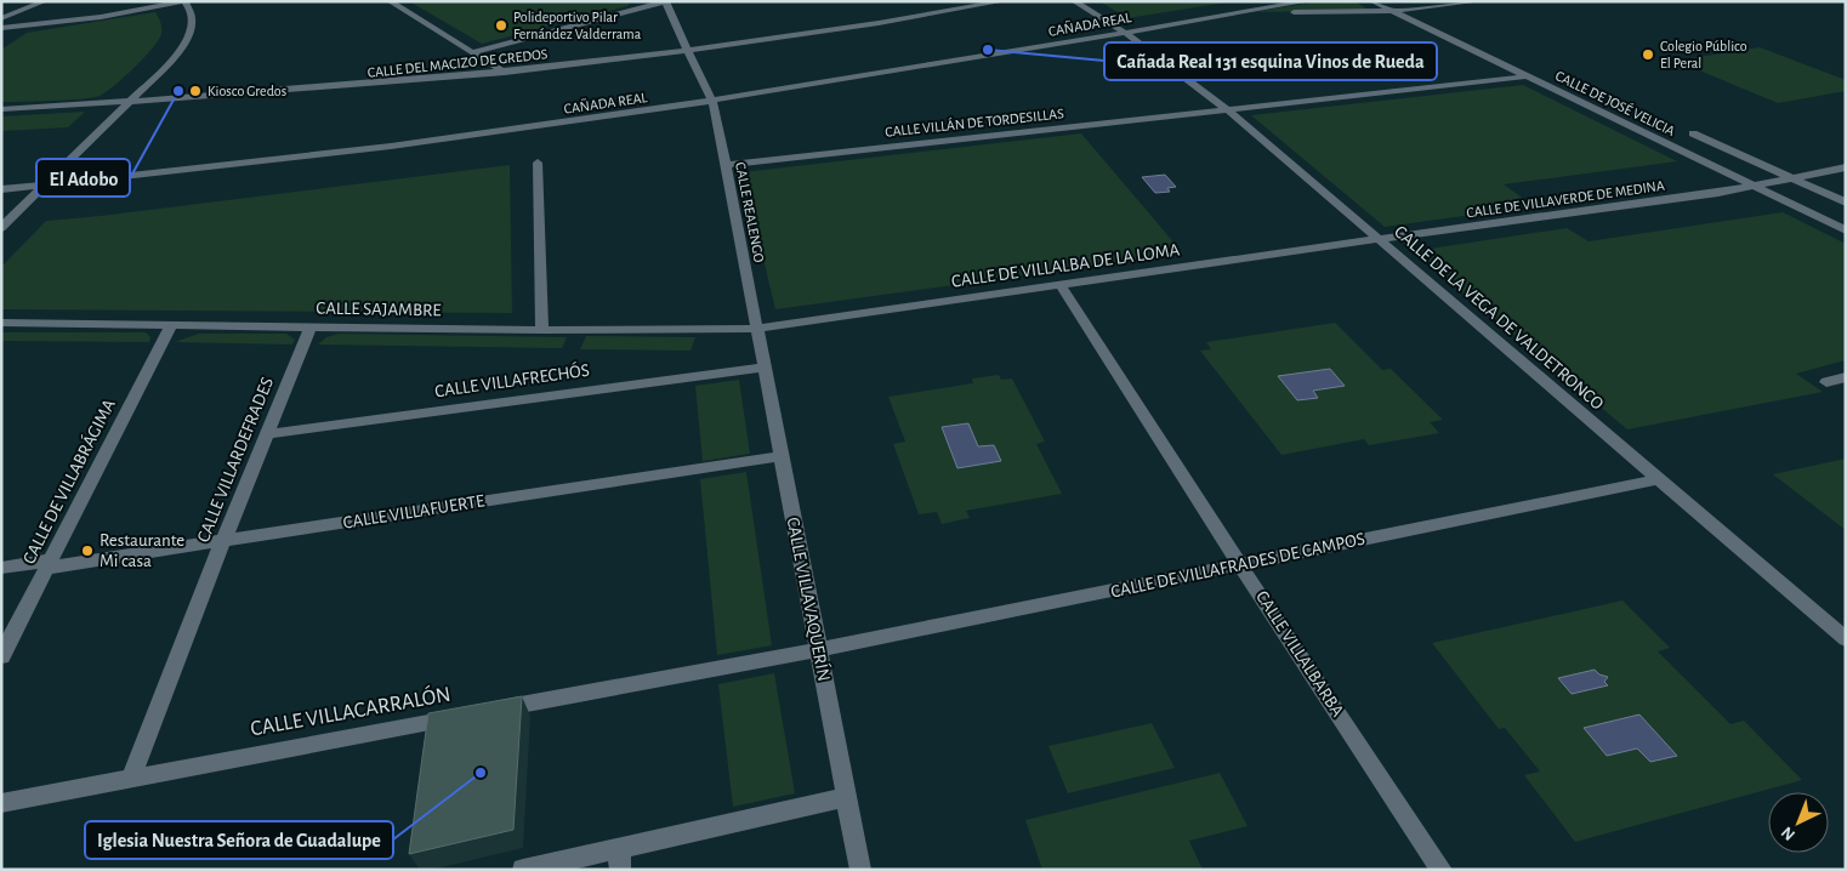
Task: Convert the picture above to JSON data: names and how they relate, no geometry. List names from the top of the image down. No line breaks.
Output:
{"streets":{"street":["CAÑADA REAL","CALLE DEL MACIZO DE GREDOS","CALLE DE JOSÉ VELICIA","CALLE VILLÁN DE TORDESILLAS","CALLE DE VILLAVERDE DE MEDINA","CALLE REALENGO","CALLE DE VILLALBA DE LA LOMA","CALLE SAJAMBRE","CALLE DE LA VEGA DE VALDETRONCO","CALLE VILLAFRECHÓS","CALLE VILLARDEFRADES","CALLE DE VILLABRÁGIMA","CALLE VILLAFUERTE","CALLE DE VILLAFRADES DE CAMPOS","CALLE VILLAVAQUERÍN","CALLE VILLALBARBA","CALLE VILLACARRALÓN"]},"crossings":[["CAÑADA REAL","CALLE DE JOSÉ VELICIA"],["CAÑADA REAL","CALLE REALENGO"],["CAÑADA REAL","CALLE DE LA VEGA DE VALDETRONCO"],["CALLE DEL MACIZO DE GREDOS","CALLE REALENGO"],["CALLE DE JOSÉ VELICIA","CALLE VILLÁN DE TORDESILLAS"],["CALLE DE JOSÉ VELICIA","CALLE DE VILLAVERDE DE MEDINA"],["CALLE VILLÁN DE TORDESILLAS","CALLE REALENGO"],["CALLE VILLÁN DE TORDESILLAS","CALLE DE LA VEGA DE VALDETRONCO"],["CALLE DE VILLAVERDE DE MEDINA","CALLE DE VILLALBA DE LA LOMA"],["CALLE DE VILLAVERDE DE MEDINA","CALLE DE LA VEGA DE VALDETRONCO"],["CALLE REALENGO","CALLE DE VILLALBA DE LA LOMA"],["CALLE REALENGO","CALLE SAJAMBRE"],["CALLE REALENGO","CALLE VILLAVAQUERÍN"],["CALLE DE VILLALBA DE LA LOMA","CALLE SAJAMBRE"],["CALLE DE VILLALBA DE LA LOMA","CALLE DE LA VEGA DE VALDETRONCO"],["CALLE DE VILLALBA DE LA LOMA","CALLE VILLAVAQUERÍN"],["CALLE DE VILLALBA DE LA LOMA","CALLE VILLALBARBA"],["CALLE SAJAMBRE","CALLE VILLARDEFRADES"],["CALLE SAJAMBRE","CALLE DE VILLABRÁGIMA"],["CALLE SAJAMBRE","CALLE VILLAVAQUERÍN"],["CALLE DE LA VEGA DE VALDETRONCO","CALLE DE VILLAFRADES DE CAMPOS"],["CALLE VILLAFRECHÓS","CALLE VILLARDEFRADES"],["CALLE VILLAFRECHÓS","CALLE VILLAVAQUERÍN"],["CALLE VILLARDEFRADES","CALLE VILLAFUERTE"],["CALLE VILLARDEFRADES","CALLE VILLACARRALÓN"],["CALLE DE VILLABRÁGIMA","CALLE VILLAFUERTE"],["CALLE VILLAFUERTE","CALLE VILLAVAQUERÍN"],["CALLE DE VILLAFRADES DE CAMPOS","CALLE VILLAVAQUERÍN"],["CALLE DE VILLAFRADES DE CAMPOS","CALLE VILLALBARBA"]],"places":["Polideportivo Pilar Fernández Valderrama","Cañada Real 131 esquina Vinos de Rueda","Colegio Público El Peral","El Adobo","Kiosco Gredos","Restaurante Mi casa","Iglesia Nuestra Señora de Guadalupe"],"north":"bottom left"}
